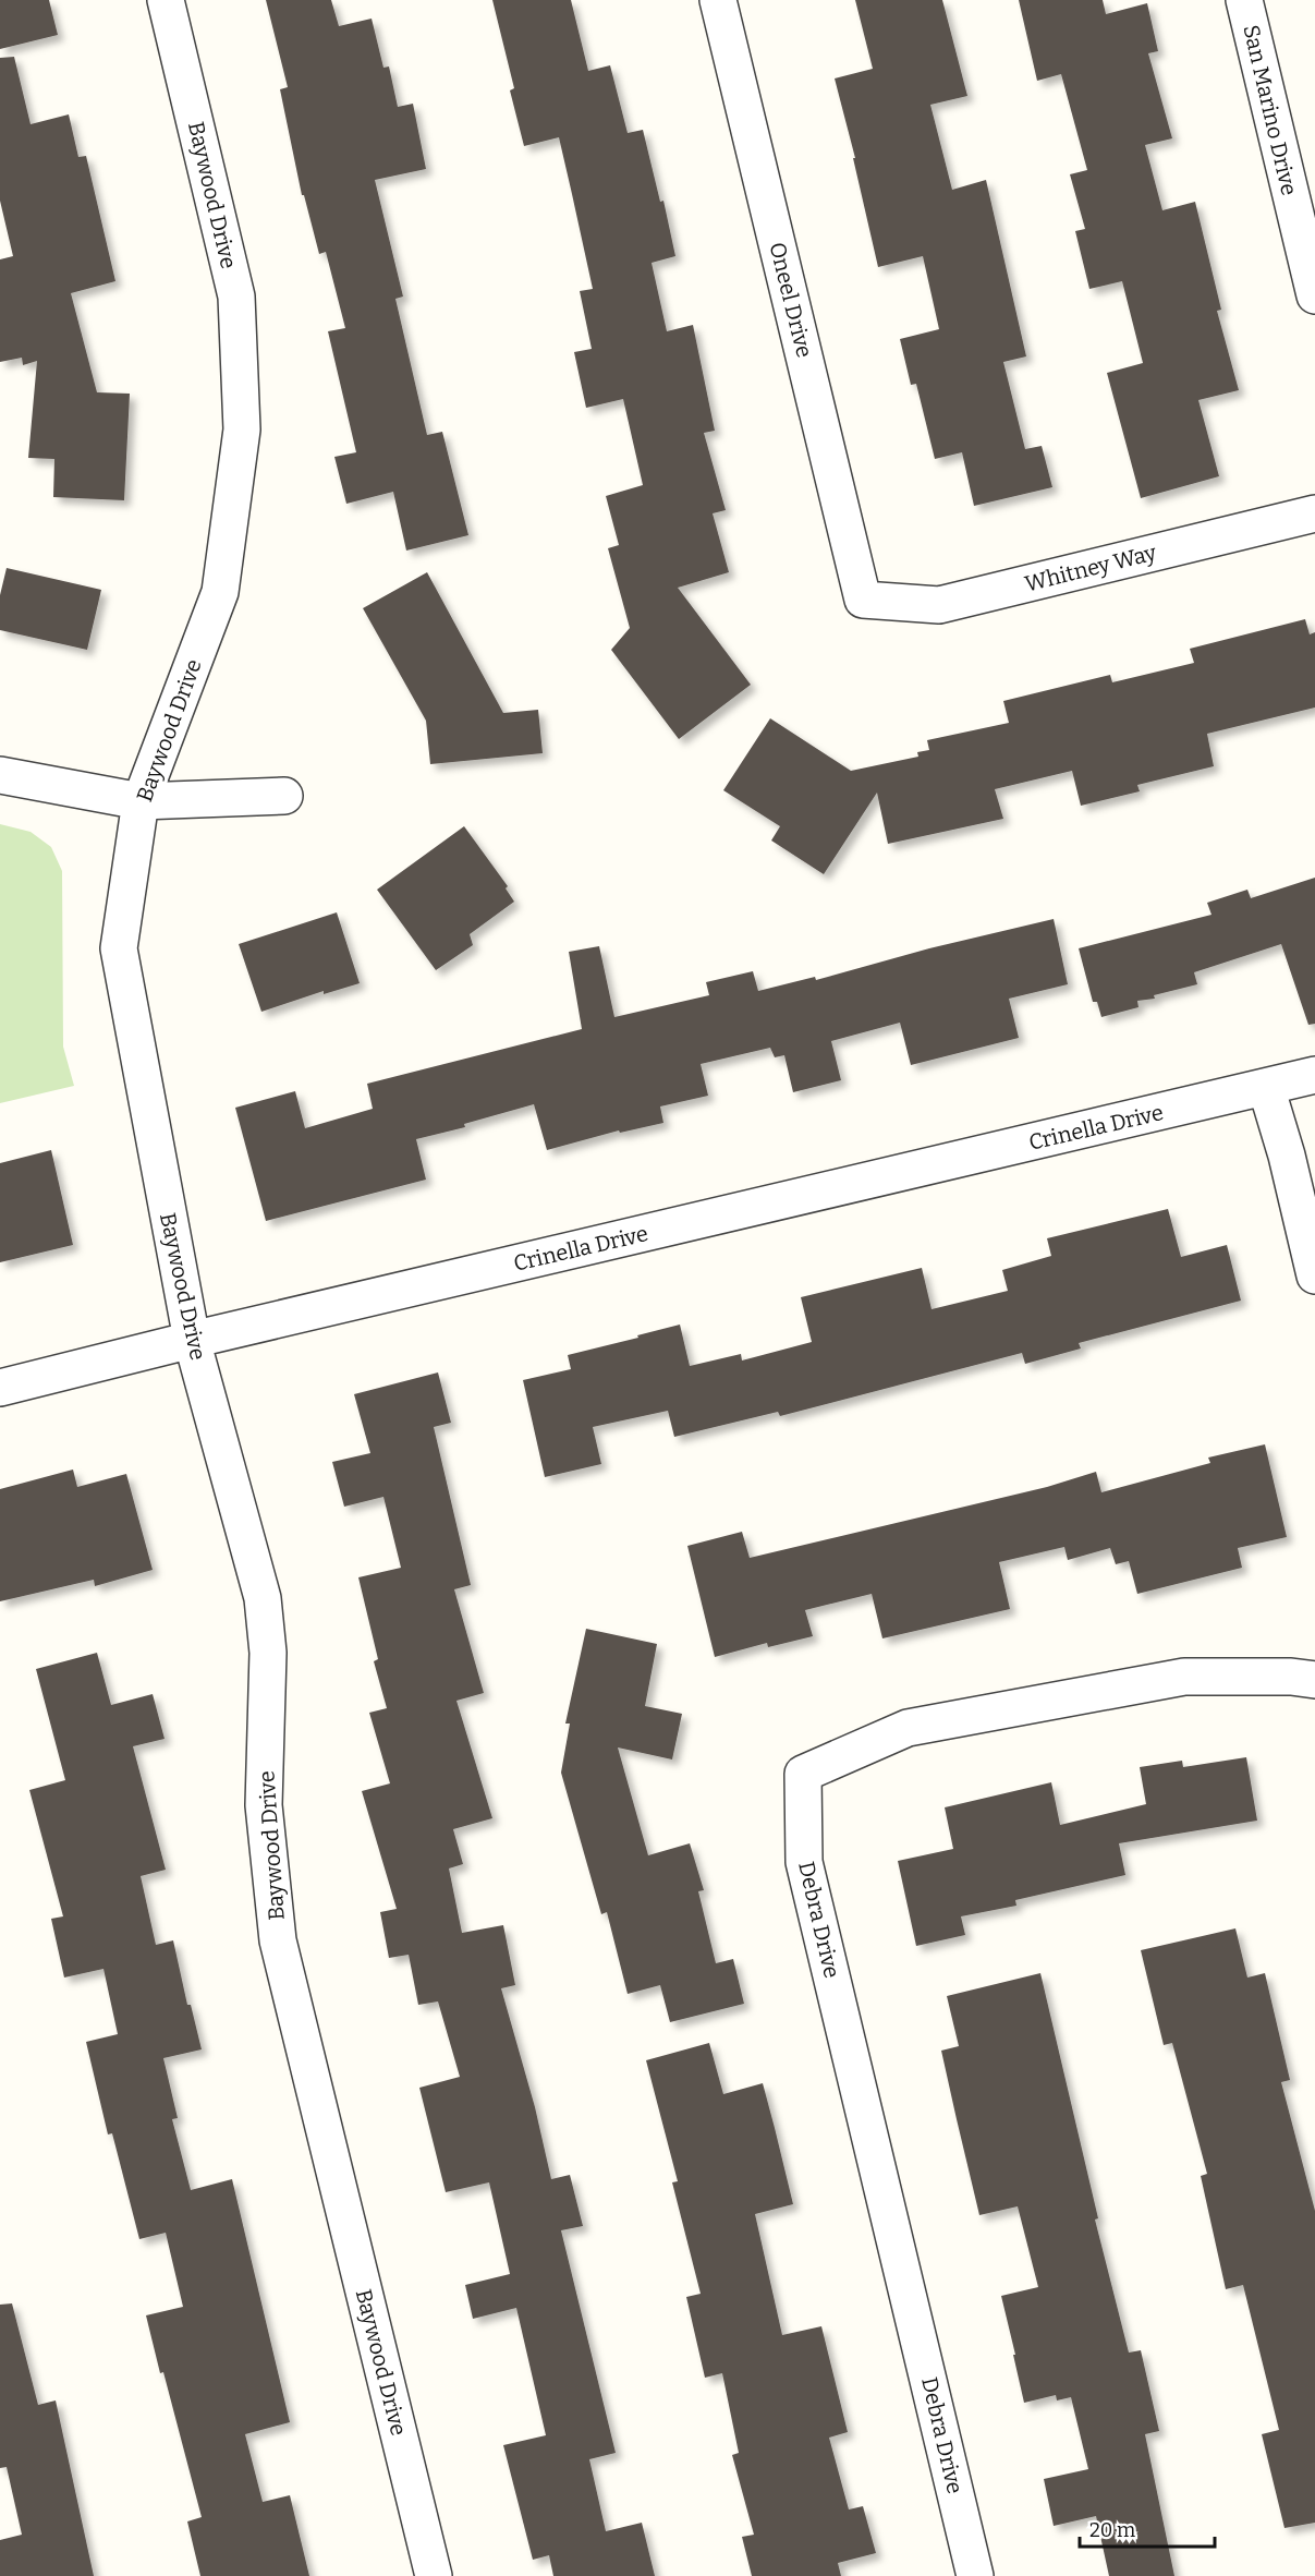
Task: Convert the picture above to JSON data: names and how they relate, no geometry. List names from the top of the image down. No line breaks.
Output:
{"streets":{"street":["San Marino Drive","Baywood Drive","Oneel Drive","Whitney Way","Crinella Drive","Debra Drive"]},"crossings":[["Baywood Drive","Crinella Drive"],["Oneel Drive","Whitney Way"]],"scale_bar":"20 m"}
